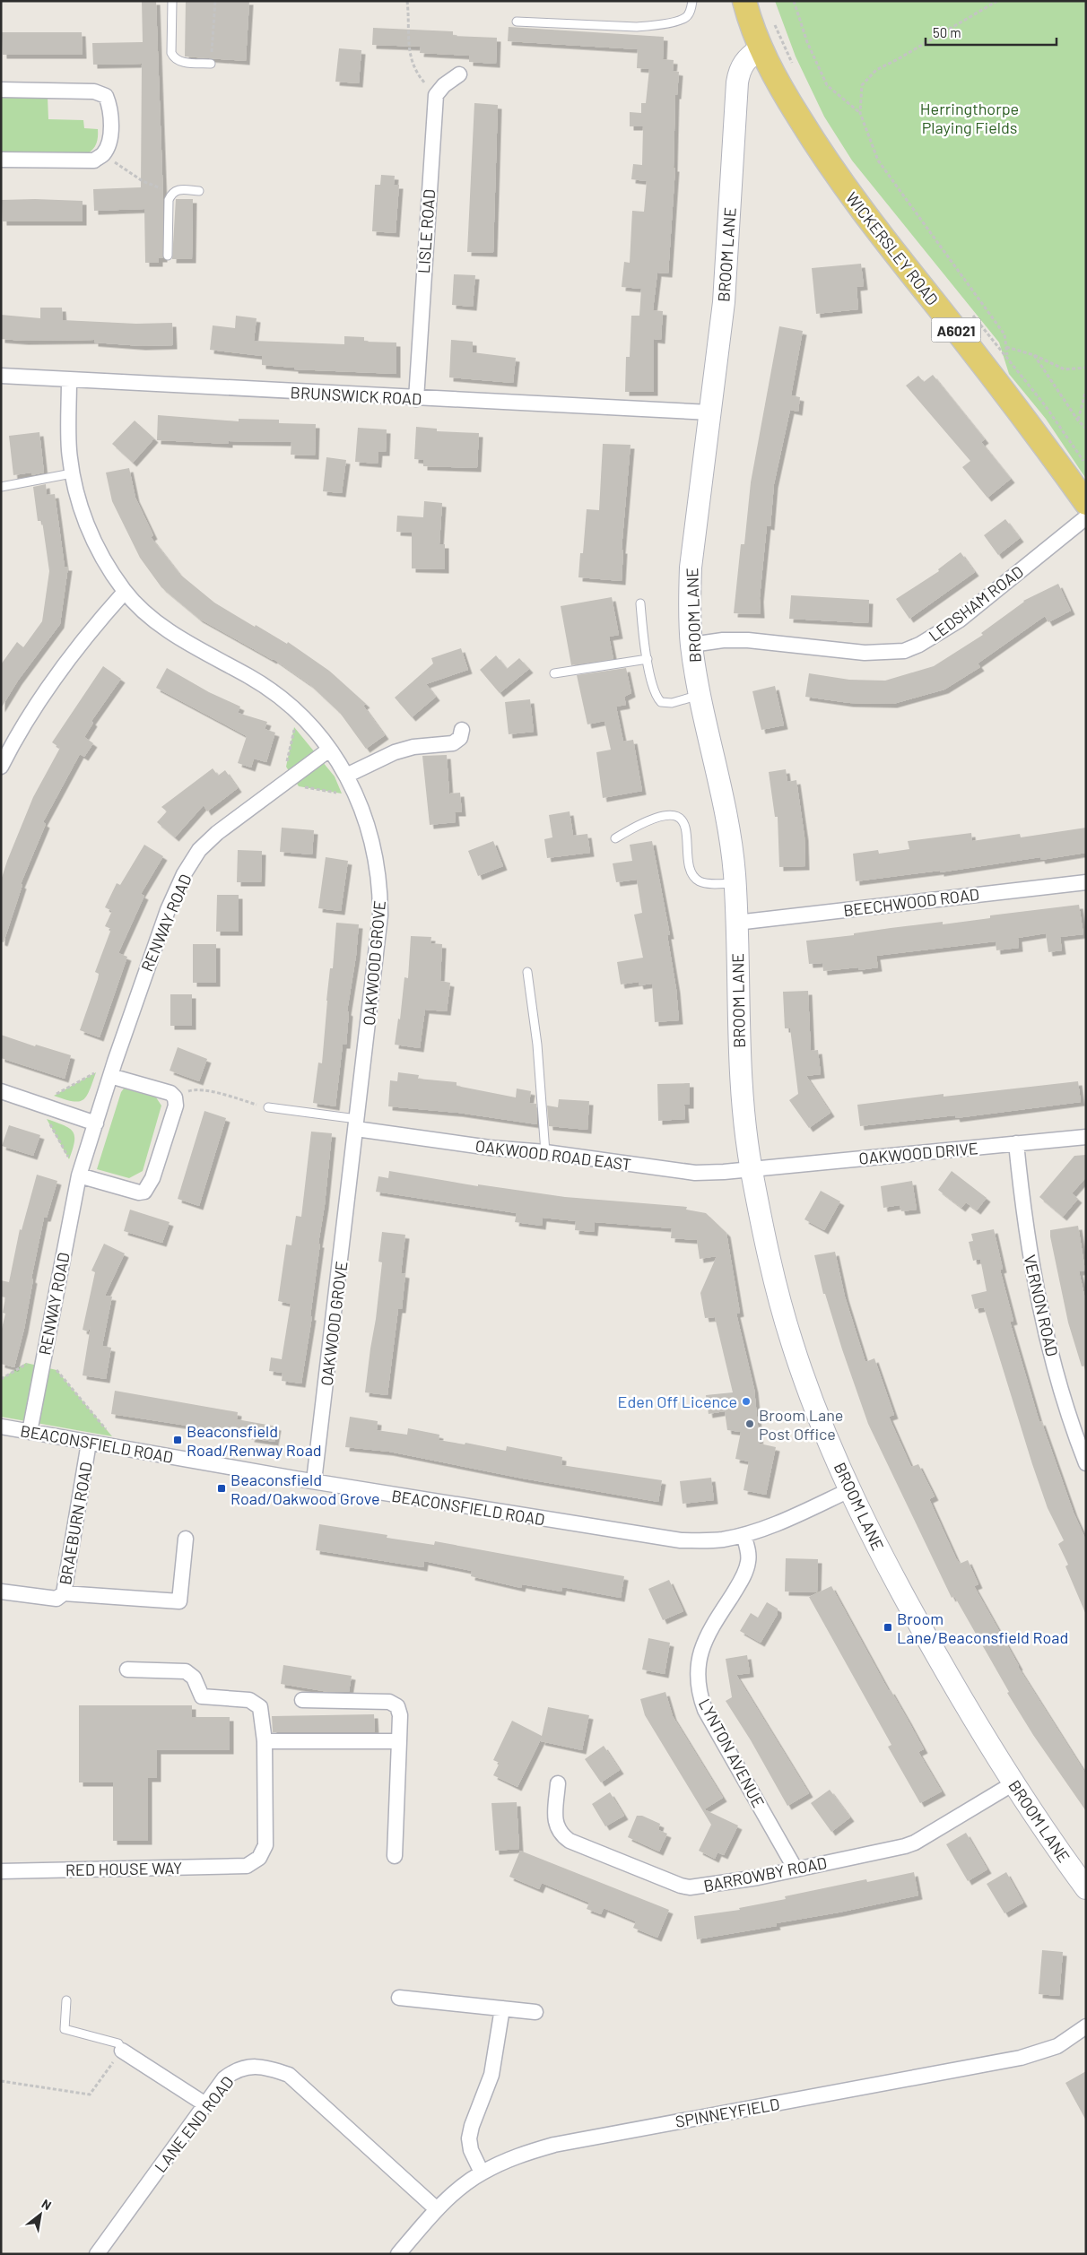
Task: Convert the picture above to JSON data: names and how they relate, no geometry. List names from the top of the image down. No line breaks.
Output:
{"streets":{"main road":["WICKERSLEY ROAD","BROOM LANE","A6021"],"street":["LISLE ROAD","BRUNSWICK ROAD","LEDSHAM ROAD","BEECHWOOD ROAD","RENWAY ROAD","OAKWOOD GROVE","OAKWOOD DRIVE","OAKWOOD ROAD EAST","VERNON ROAD","BEACONSFIELD ROAD","BRAEBURN ROAD","LYNTON AVENUE","RED HOUSE WAY","BARROWBY ROAD","SPINNEYFIELD","LANE END ROAD"]},"crossings":[["LISLE ROAD","BRUNSWICK ROAD"],["WICKERSLEY ROAD","BROOM LANE"],["WICKERSLEY ROAD","A6021"],["BROOM LANE","A6021"],["BROOM LANE","BRUNSWICK ROAD"],["BROOM LANE","LEDSHAM ROAD"],["BROOM LANE","BEECHWOOD ROAD"],["BROOM LANE","OAKWOOD DRIVE"],["BROOM LANE","OAKWOOD ROAD EAST"],["BROOM LANE","BEACONSFIELD ROAD"],["BROOM LANE","BARROWBY ROAD"],["BRUNSWICK ROAD","OAKWOOD GROVE"],["RENWAY ROAD","OAKWOOD GROVE"],["RENWAY ROAD","BEACONSFIELD ROAD"],["OAKWOOD GROVE","OAKWOOD ROAD EAST"],["OAKWOOD GROVE","BEACONSFIELD ROAD"],["OAKWOOD DRIVE","OAKWOOD ROAD EAST"],["OAKWOOD DRIVE","VERNON ROAD"],["BEACONSFIELD ROAD","BRAEBURN ROAD"],["BEACONSFIELD ROAD","LYNTON AVENUE"],["LYNTON AVENUE","BARROWBY ROAD"],["SPINNEYFIELD","LANE END ROAD"]],"parks":["Herringthorpe Playing Fields"],"places":{"other":["Eden Off Licence","Broom Lane Post Office"],"transit":["Beaconsfield Road/Renway Road","Beaconsfield Road/Oakwood Grove","Broom Lane/Beaconsfield Road"]},"scale_bar":"50 m","north":"top right"}
